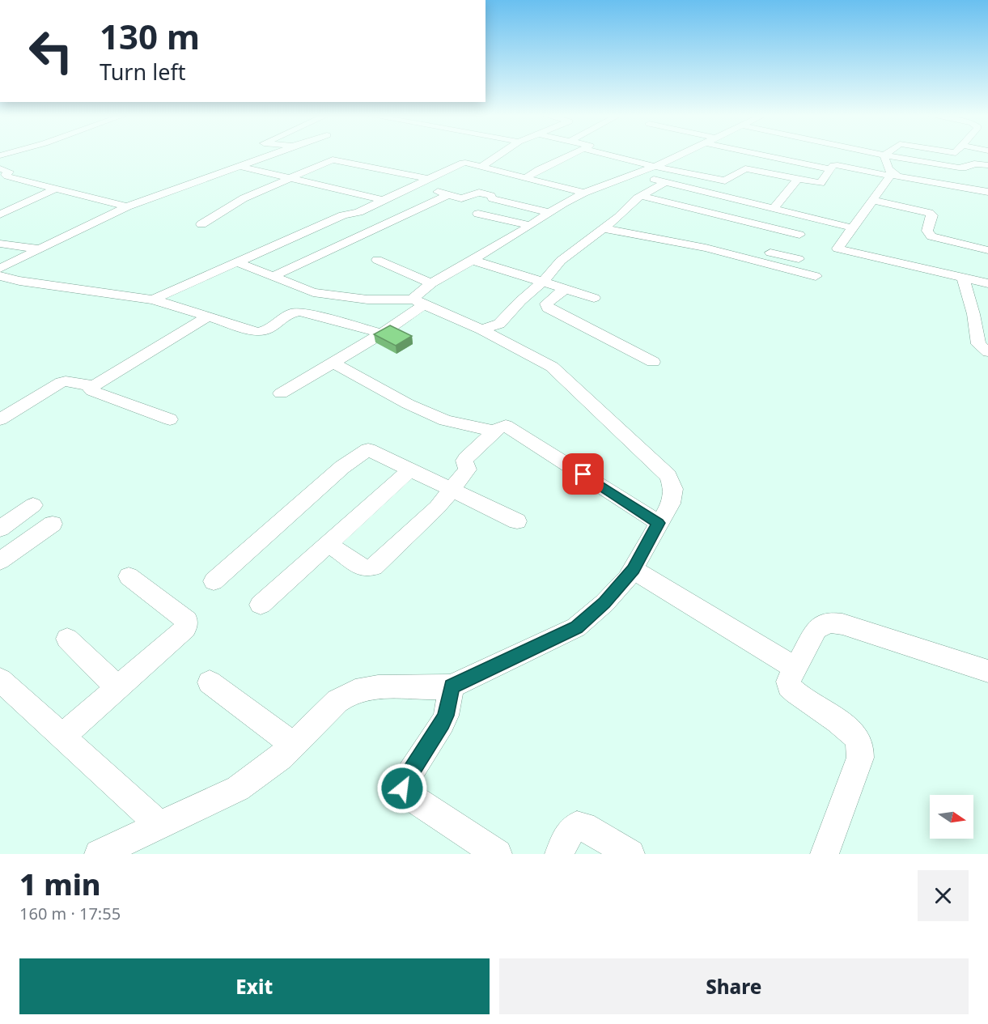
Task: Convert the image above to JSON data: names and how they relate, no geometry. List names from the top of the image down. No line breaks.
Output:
{"north":"right","page":{"turn":["130 m","Turn left"],"heading":["1 min","160 m · 17:55"],"buttons":["Exit","Share"]}}
